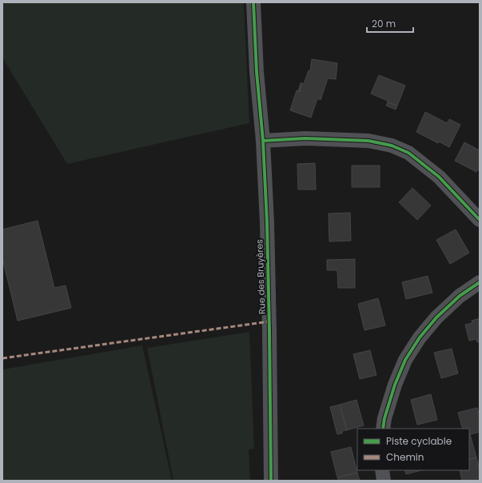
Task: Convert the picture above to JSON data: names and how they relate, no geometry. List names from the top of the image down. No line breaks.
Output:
{"streets":{"street":["Rue des Bruyères"]},"legend":["Piste cyclable","Chemin"],"scale_bar":"20 m"}
